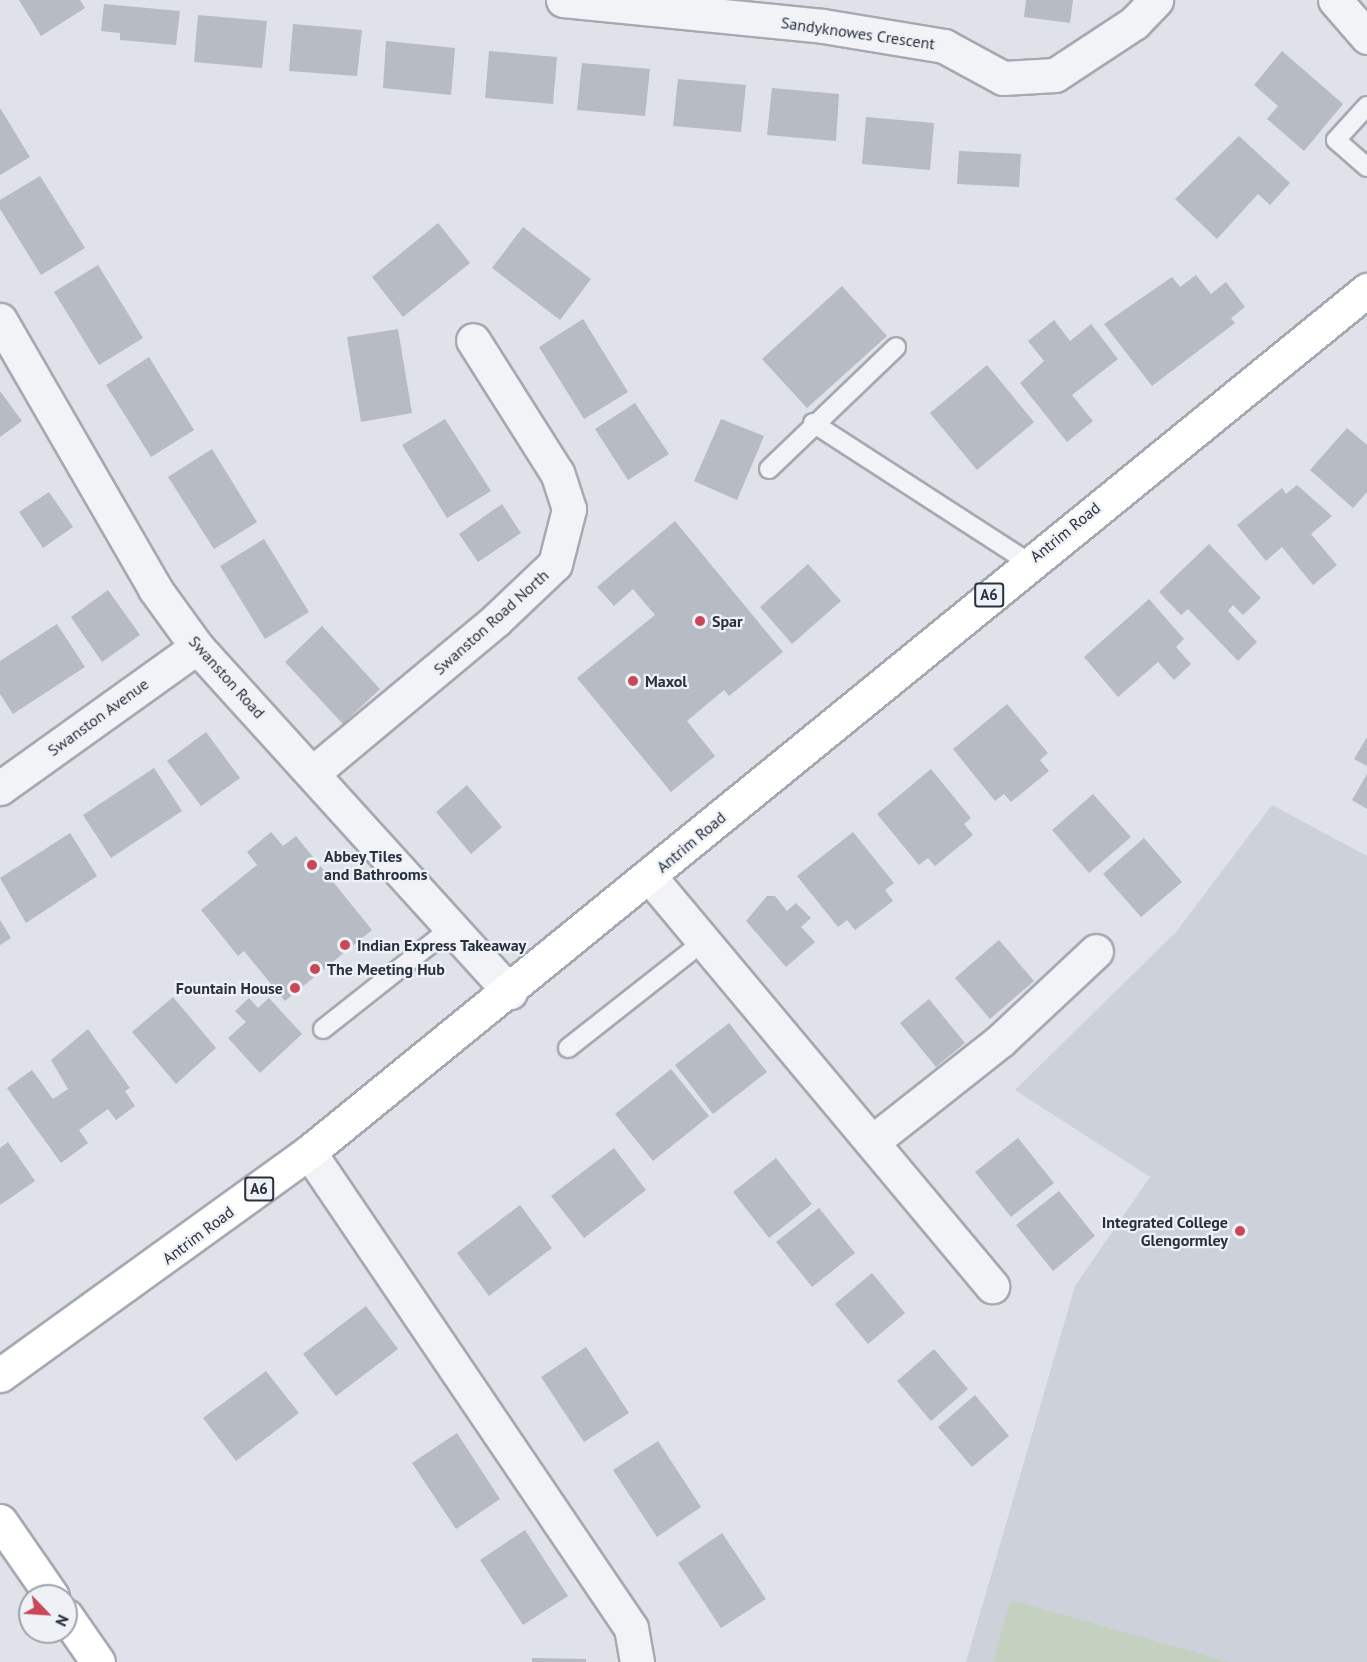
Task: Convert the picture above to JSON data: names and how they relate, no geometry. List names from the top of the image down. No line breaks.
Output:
{"streets":{"main road":["Antrim Road","A6"],"street":["Sandyknowes Crescent","Swanston Road North","Swanston Road","Swanston Avenue"]},"crossings":[["Antrim Road","Swanston Road"],["Swanston Road North","Swanston Road"],["Swanston Road","Swanston Avenue"]],"places":["Spar","Maxol","Abbey Tiles and Bathrooms","Indian Express Takeaway","The Meeting Hub","Fountain House","Integrated College Glengormley"],"north":"bottom right"}
